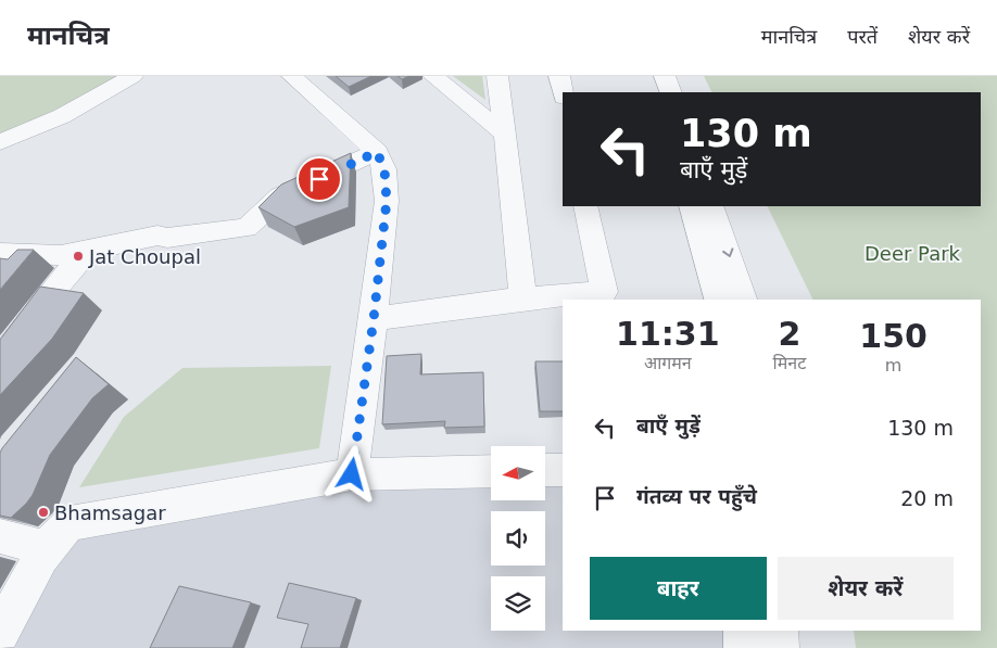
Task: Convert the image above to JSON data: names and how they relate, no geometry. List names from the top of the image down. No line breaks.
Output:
{"parks":["Deer Park"],"places":["Jat Choupal","Bhamsagar"],"north":"left","page":{"header":"मानचित्र","nav":["मानचित्र","परतें","शेयर करें"],"turn":["130 m","बाएँ मुड़ें"],"eta":["11:31","आगमन","2","मिनट","150","m"],"list":[{"name":"बाएँ मुड़ें","value":"130 m"},{"name":"गंतव्य पर पहुँचे","value":"20 m"}],"buttons":["बाहर","शेयर करें"]}}
